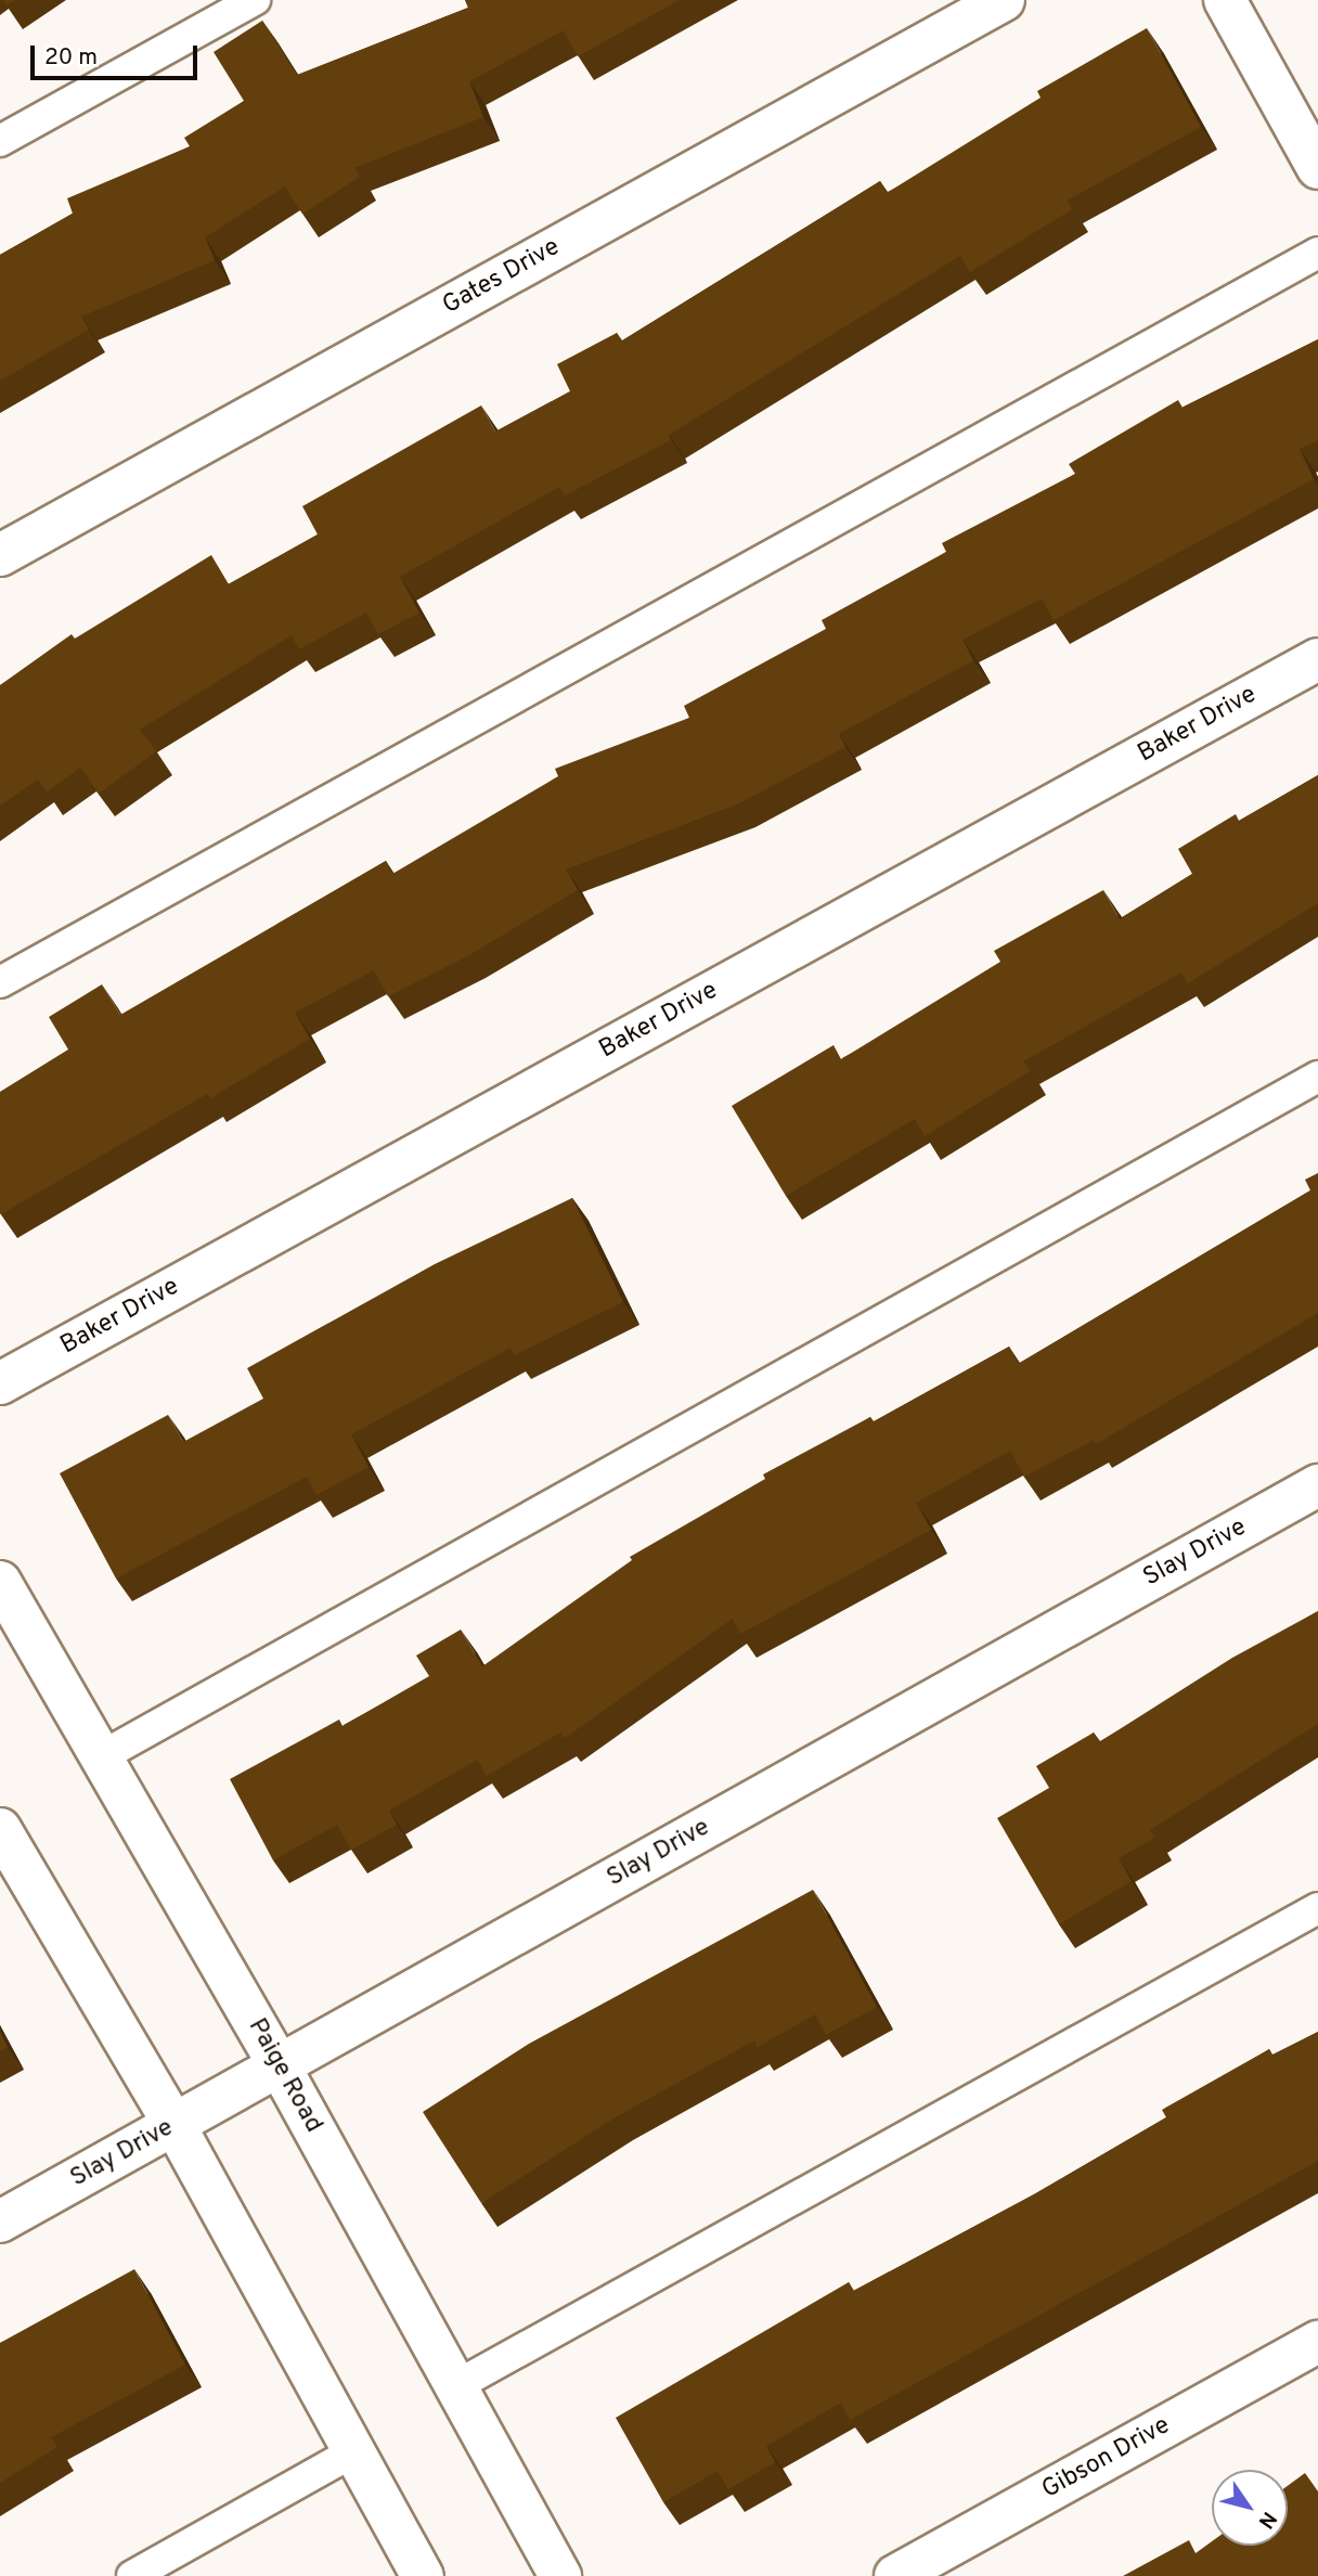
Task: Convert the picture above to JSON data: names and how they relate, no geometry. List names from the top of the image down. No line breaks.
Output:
{"streets":{"street":["Gates Drive","Baker Drive","Slay Drive","Paige Road","Gibson Drive"]},"crossings":[["Slay Drive","Paige Road"]],"scale_bar":"20 m","north":"bottom right"}
